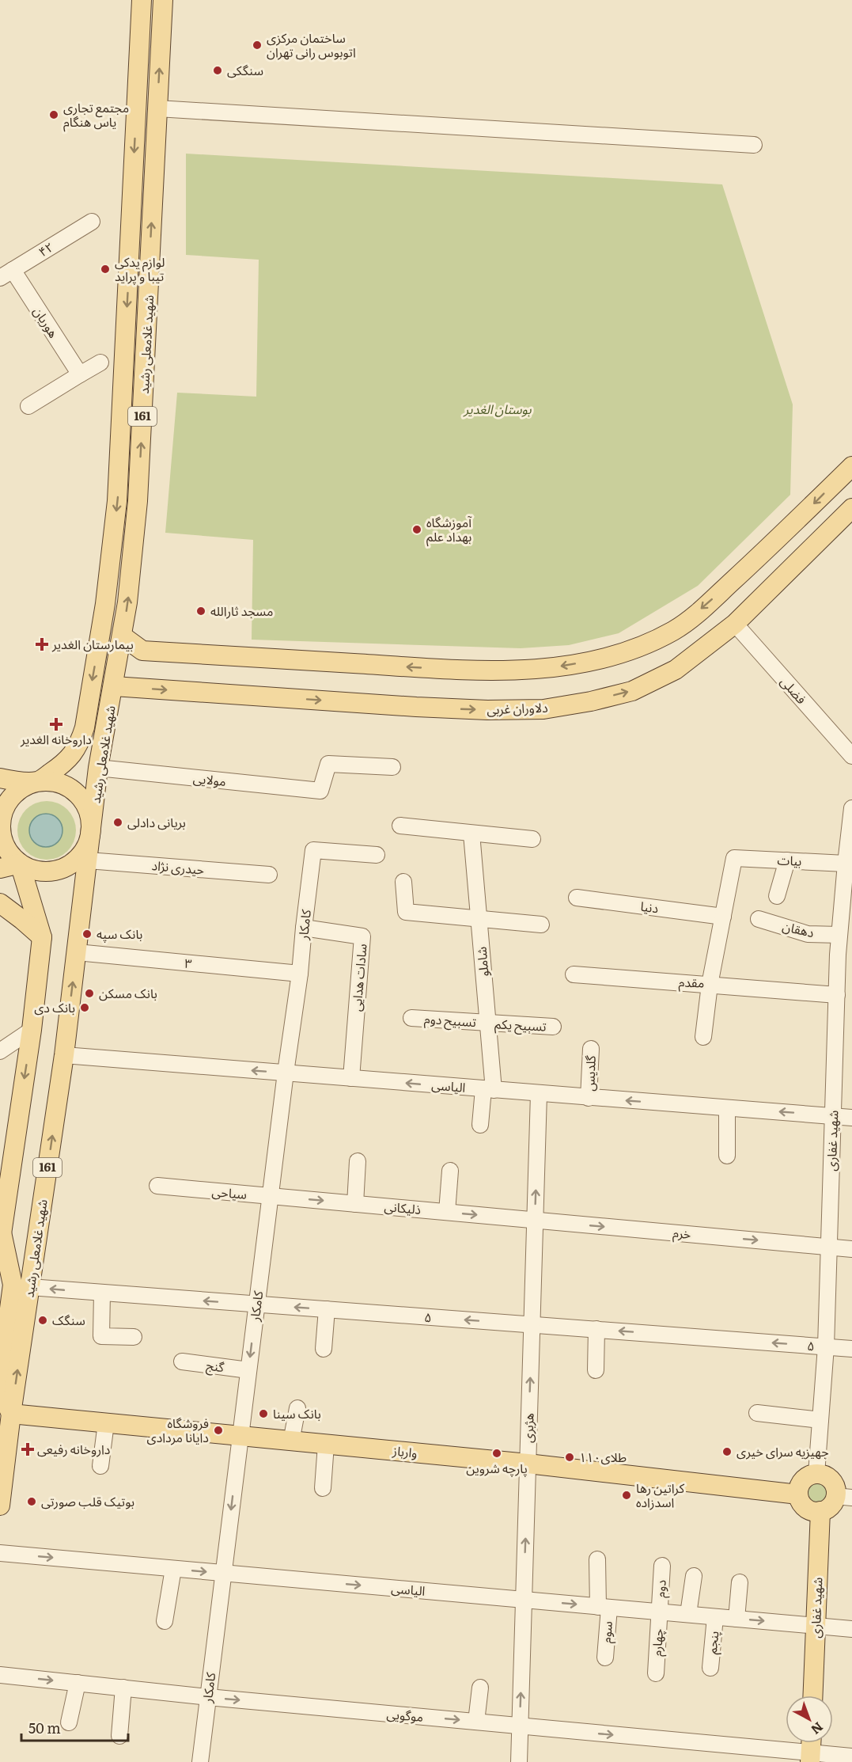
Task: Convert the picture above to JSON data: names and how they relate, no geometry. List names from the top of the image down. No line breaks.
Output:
{"streets":{"main road":["شهید غلامعلی رشید","161","دلاوران غربی","شهید غفاری","وارباز"],"street":["۴۲","هوریان","فضلی","مولایی","بیات","حیدری نژاد","دنیا","کامکار","دهقان","شاملو","۳","سادات هدایی","مقدم","تسبیح دوم","تسبیح یکم","گلدیس","الیاسی","سیاحی","ذلیکانی","خرم","۵","گنج","هژبری","دوم","سوم","چهارم","پنجم","موگویی"]},"crossings":[["۴۲","هوریان"],["شهید غلامعلی رشید","دلاوران غربی"],["شهید غلامعلی رشید","مولایی"],["شهید غلامعلی رشید","حیدری نژاد"],["شهید غلامعلی رشید","۳"],["شهید غلامعلی رشید","الیاسی"],["شهید غلامعلی رشید","۵"],["شهید غلامعلی رشید","وارباز"],["فضلی","دلاوران غربی"],["بیات","مقدم"],["بیات","شهید غفاری"],["دنیا","مقدم"],["کامکار","۳"],["کامکار","سادات هدایی"],["کامکار","الیاسی"],["کامکار","سیاحی"],["کامکار","ذلیکانی"],["کامکار","۵"],["کامکار","گنج"],["کامکار","وارباز"],["کامکار","موگویی"],["دهقان","شهید غفاری"],["شاملو","تسبیح دوم"],["شاملو","تسبیح یکم"],["شاملو","الیاسی"],["سادات هدایی","الیاسی"],["تسبیح دوم","تسبیح یکم"],["گلدیس","الیاسی"],["الیاسی","شهید غفاری"],["الیاسی","هژبری"],["الیاسی","دوم"],["الیاسی","سوم"],["الیاسی","چهارم"],["الیاسی","پنجم"],["شهید غفاری","خرم"],["شهید غفاری","۵"],["شهید غفاری","وارباز"],["سیاحی","ذلیکانی"],["ذلیکانی","خرم"],["ذلیکانی","هژبری"],["خرم","هژبری"],["۵","هژبری"],["هژبری","وارباز"],["هژبری","موگویی"],["دوم","چهارم"]],"one_way":["ذلیکانی","خرم","۵","هژبری","موگویی"],"parks":["بوستان الغدیر"],"places":{"other":["ساختمان مرکزی اتوبوس رانی تهران","سنگکی","مجتمع تجاری یاس هنگام","لوازم یدکی تیبا و پراید","آموزشگاه بهداد علم","مسجد ثارالله","بریانی دادلی","بانک سپه","بانک مسکن","بانک دی","سنگک","بانک سینا","فروشگاه دایانا مردادی","جهیزیه سرای خیری","پارچه شروین","طلای۱۱۰","کراتین رها اسدزاده","بوتیک قلب صورتی"],"health":["بیمارستان الغدیر","داروخانه الغدیر","داروخانه رفیعی"]},"scale_bar":"50 m","north":"bottom right"}
